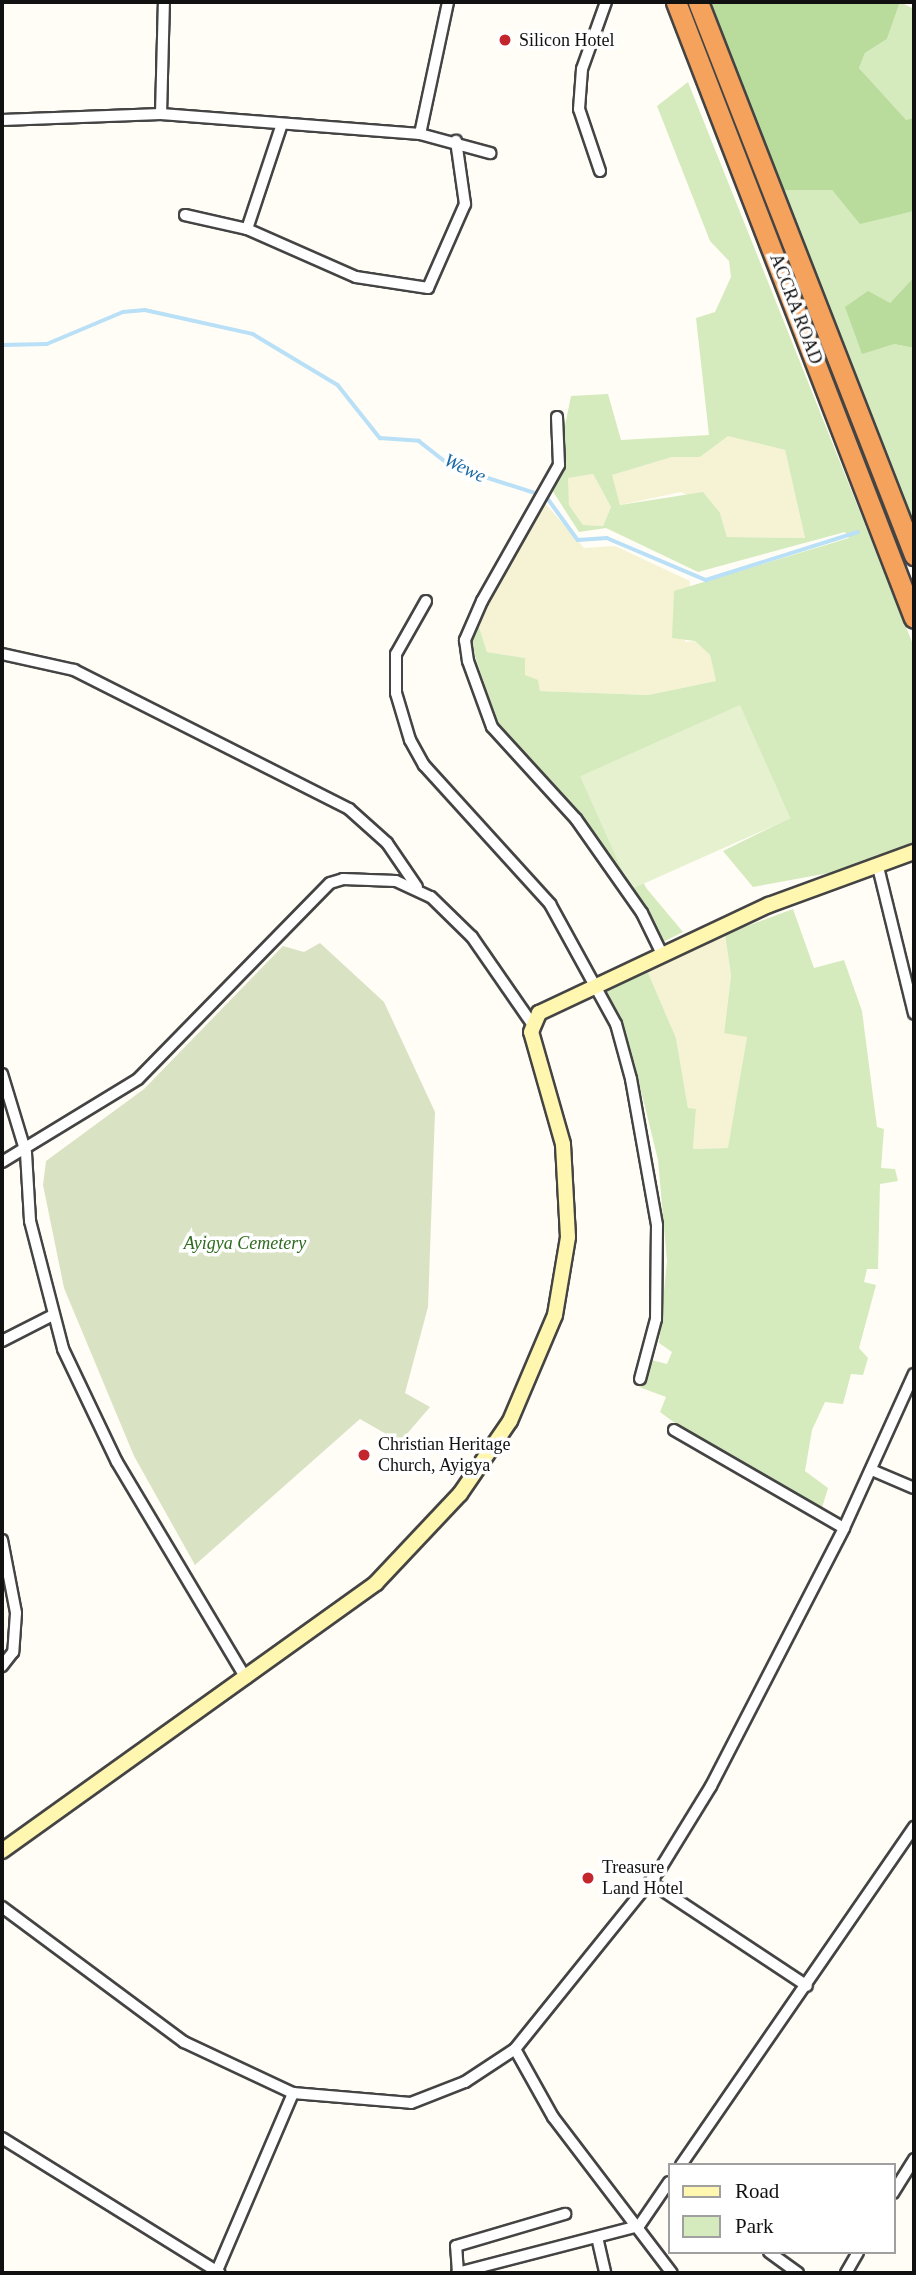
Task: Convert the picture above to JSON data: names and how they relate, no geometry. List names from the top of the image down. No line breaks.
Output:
{"streets":{"highway":["ACCRA ROAD"]},"water":["Wewe"],"parks":["Ayigya Cemetery"],"places":["Silicon Hotel","Christian Heritage Church, Ayigya","Treasure Land Hotel"],"legend":["Road","Park"]}
